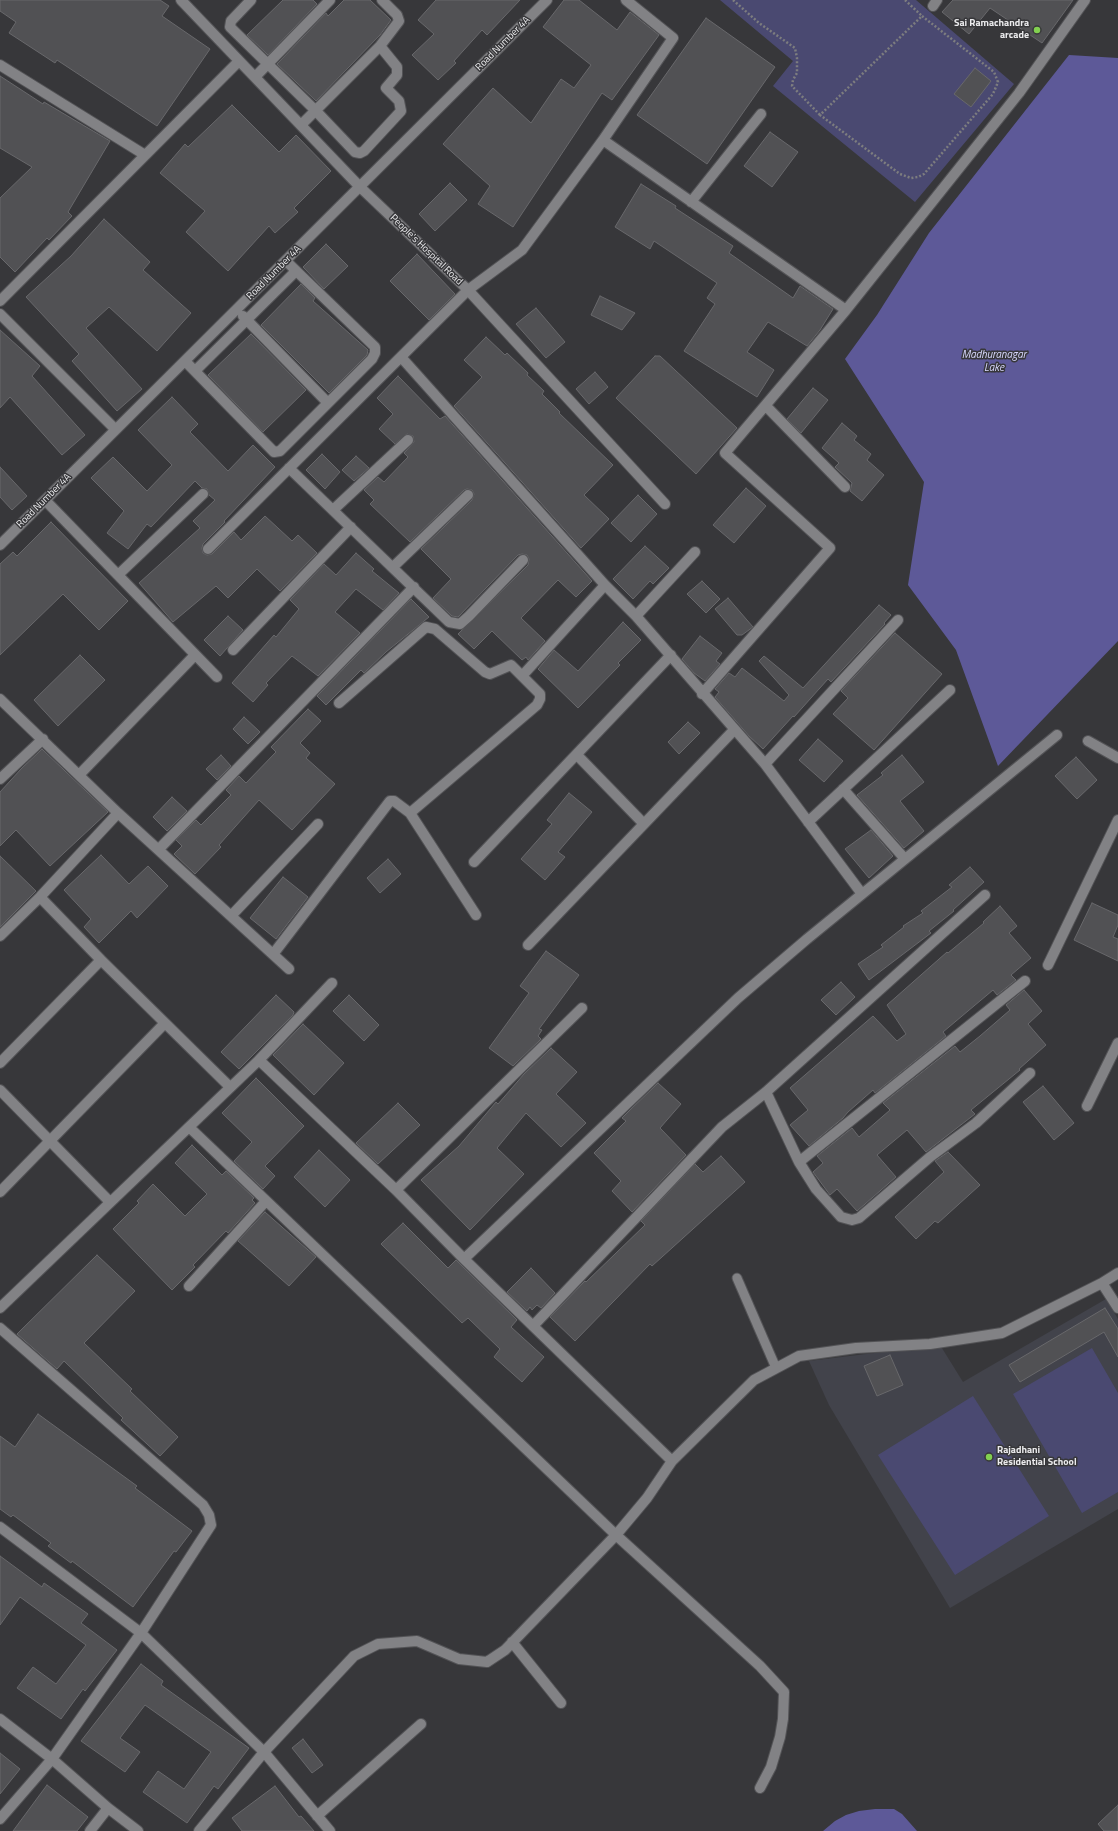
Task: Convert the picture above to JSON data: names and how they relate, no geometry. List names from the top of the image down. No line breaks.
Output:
{"streets":{"street":["Road Number 4A","People's Hospital Road"]},"crossings":[["Road Number 4A","People's Hospital Road"]],"water":["Madhuranagar Lake"],"places":["Sai Ramachandra arcade","Rajadhani Residential School"]}
